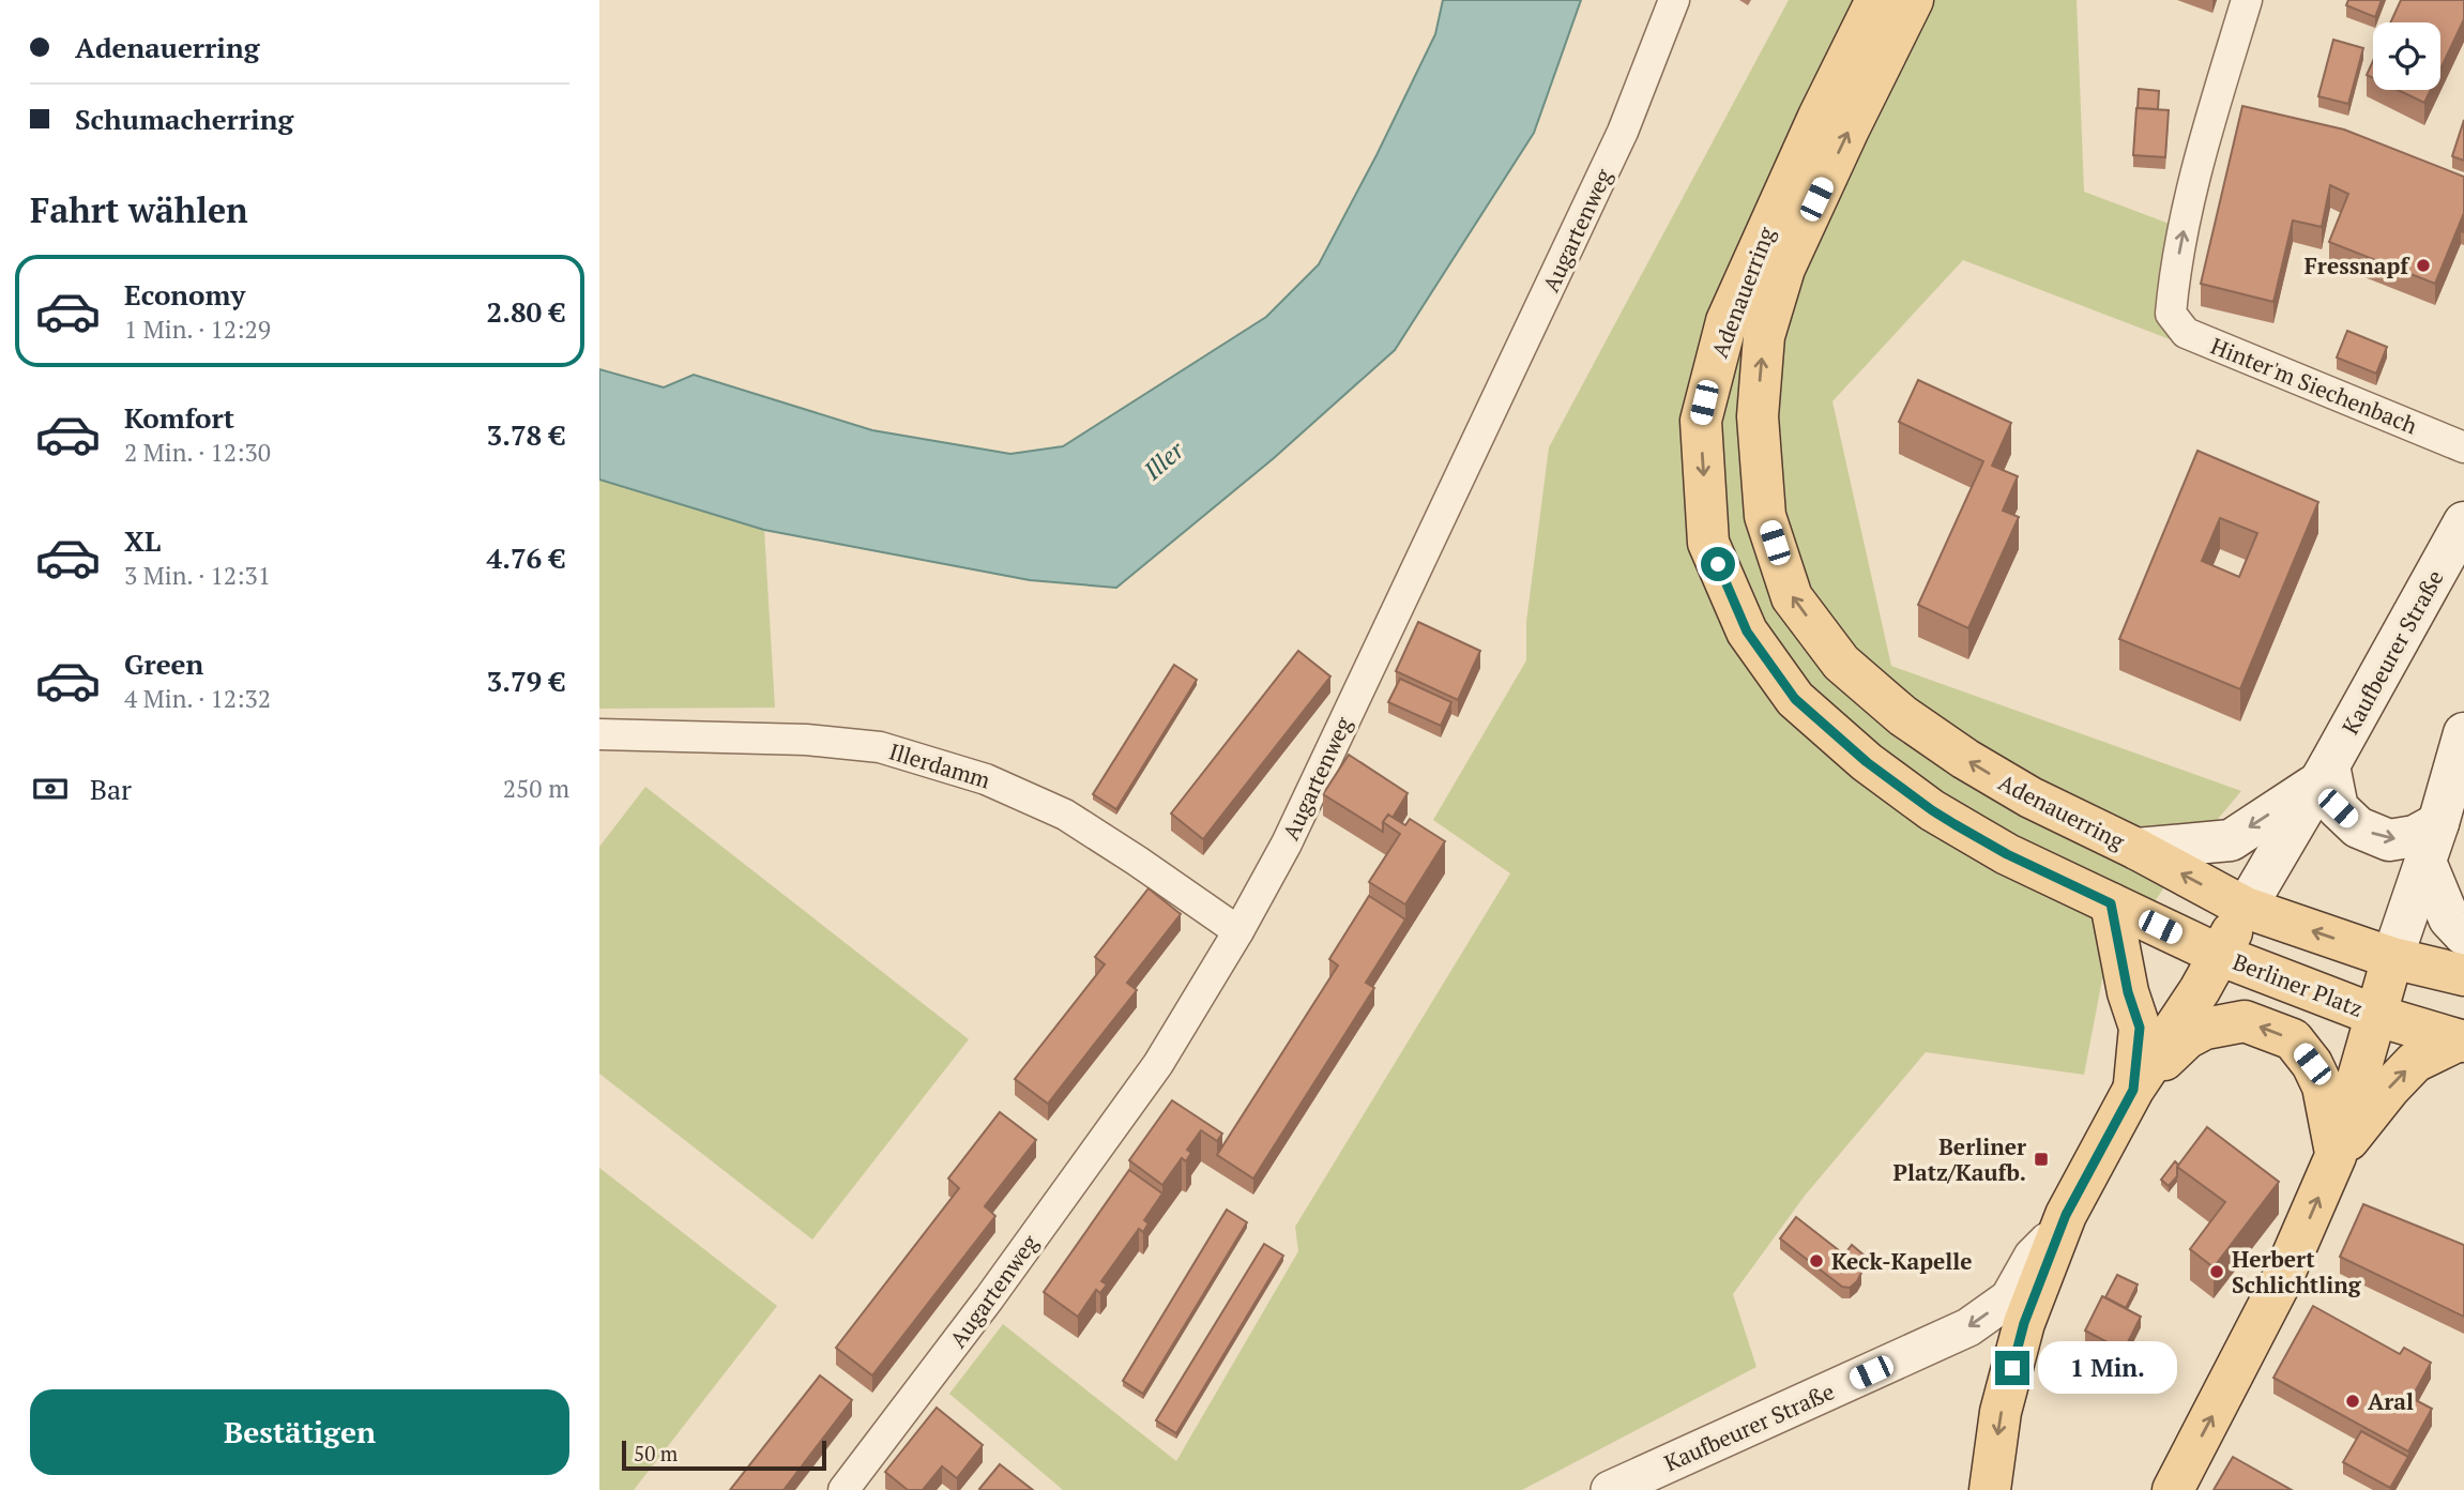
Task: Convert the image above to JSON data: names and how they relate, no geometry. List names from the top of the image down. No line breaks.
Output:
{"streets":{"main road":["Adenauerring","Kaufbeurer Straße","Berliner Platz"],"street":["Augartenweg","Hinter'm Siechenbach","Illerdamm"]},"crossings":[["Augartenweg","Illerdamm"],["Adenauerring","Berliner Platz"],["Kaufbeurer Straße","Berliner Platz"]],"one_way":["Kaufbeurer Straße"],"water":["Iller"],"places":{"other":["Fressnapf","Keck-Kapelle","Herbert Schlichtling","Aral"],"transit":["Berliner Platz/Kaufb."]},"scale_bar":"50 m","page":{"banner":["Adenauerring","Schumacherring"],"heading":"Fahrt wählen","list":[{"name":"Economy","note":"1 Min. · 12:29","value":"2.80 €"},{"name":"Komfort","note":"2 Min. · 12:30","value":"3.78 €"},{"name":"XL","note":"3 Min. · 12:31","value":"4.76 €"},{"name":"Green","note":"4 Min. · 12:32","value":"3.79 €"}],"pay":["Bar","250 m"],"bubble":"1 Min.","buttons":"Bestätigen","scale":"50 m"}}
